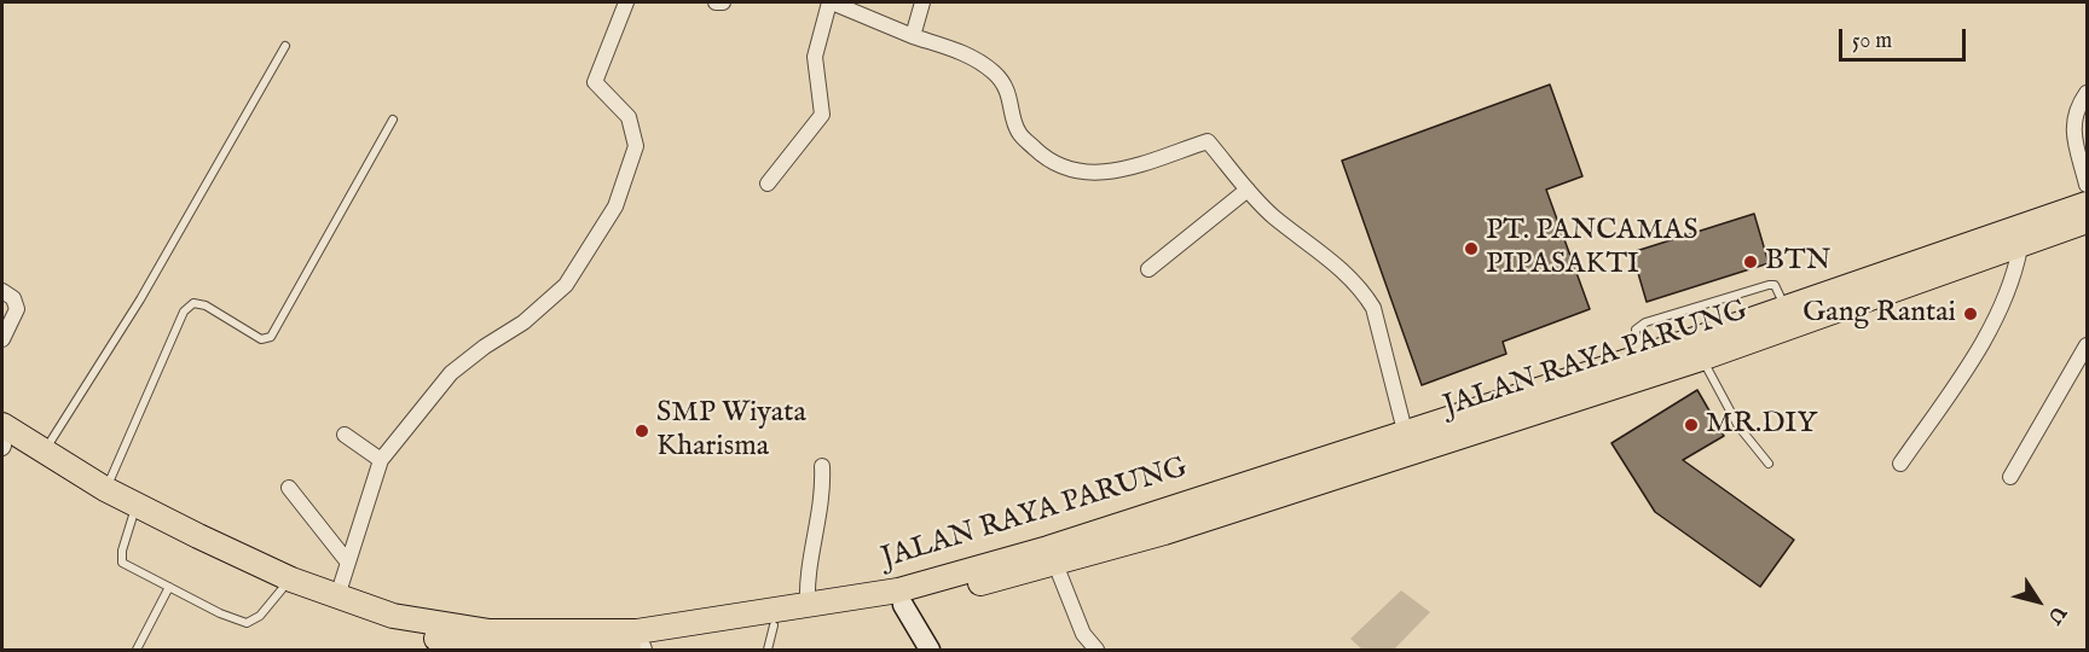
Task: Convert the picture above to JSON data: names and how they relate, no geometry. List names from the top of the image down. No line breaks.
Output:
{"streets":{"highway":["JALAN RAYA PARUNG"]},"places":["PT. PANCAMAS PIPASAKTI","BTN","Gang Rantai","MR.DIY","SMP Wiyata Kharisma"],"scale_bar":"50 m","north":"bottom right"}
